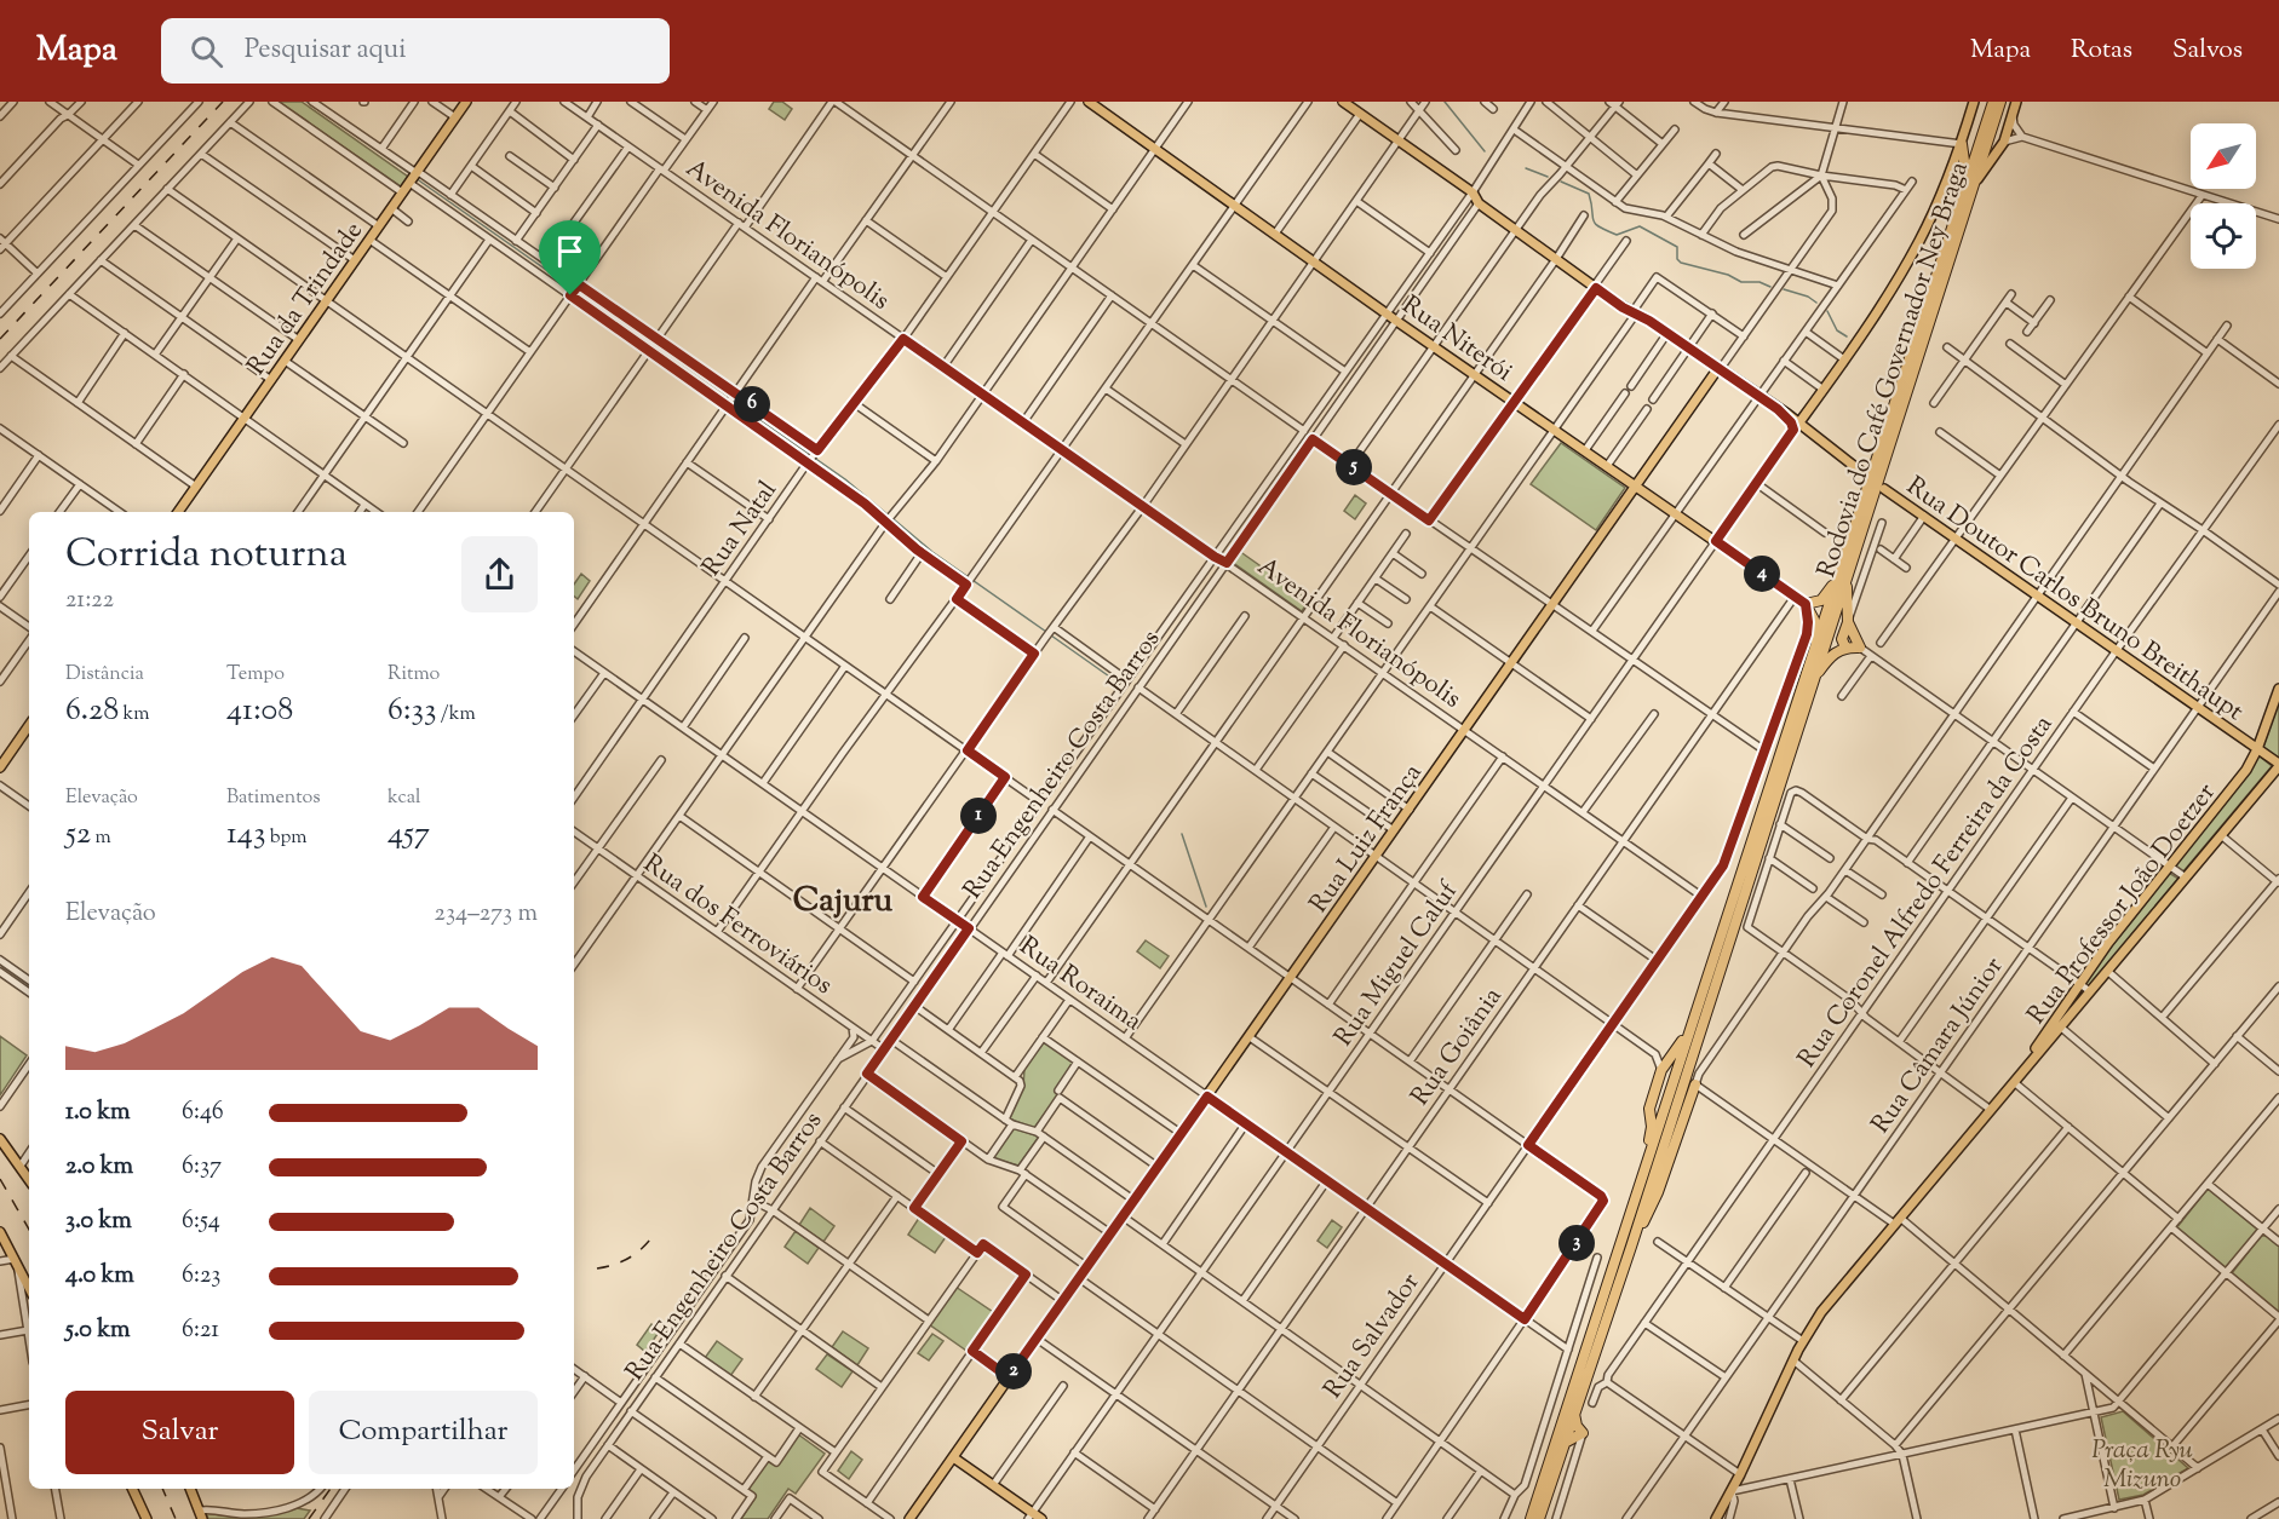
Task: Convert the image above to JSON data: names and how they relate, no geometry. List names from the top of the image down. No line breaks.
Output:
{"streets":{"highway":["Rodovia do Café Governador Ney Braga"],"main road":["Rua da Trindade","Rua Niterói","Rua Doutor Carlos Bruno Breithaupt","Rua Luiz França","Rua Professor João Doetzer","Rua Miguel Caluf"],"street":["Avenida Florianópolis","Rua Natal","Rua Engenheiro Costa Barros","Rua Coronel Alfredo Ferreira da Costa","Rua dos Ferroviários","Rua Roraima","Rua Câmara Júnior","Rua Goiânia","Rua Salvador"]},"crossings":[["Avenida Florianópolis","Rua Natal"],["Avenida Florianópolis","Rua Engenheiro Costa Barros"],["Avenida Florianópolis","Rua Luiz França"],["Avenida Florianópolis","Rua Miguel Caluf"],["Avenida Florianópolis","Rua Goiânia"],["Avenida Florianópolis","Rua Salvador"],["Rua Niterói","Rua Engenheiro Costa Barros"],["Rua Niterói","Rua Luiz França"],["Rua Niterói","Rua Miguel Caluf"],["Rua Niterói","Rua Goiânia"],["Rua Niterói","Rua Salvador"],["Rua Natal","Rua Roraima"],["Rua Doutor Carlos Bruno Breithaupt","Rua Coronel Alfredo Ferreira da Costa"],["Rua Doutor Carlos Bruno Breithaupt","Rua Professor João Doetzer"],["Rua Doutor Carlos Bruno Breithaupt","Rua Câmara Júnior"],["Rua Engenheiro Costa Barros","Rua dos Ferroviários"],["Rua Engenheiro Costa Barros","Rua Roraima"],["Rua Luiz França","Rua Roraima"],["Rua Miguel Caluf","Rua Roraima"],["Rua Roraima","Rua Goiânia"],["Rua Roraima","Rua Salvador"]],"districts":["Cajuru"],"parks":["Praça Ryu Mizuno"],"north":"bottom left","page":{"header":"Mapa","search":"Pesquisar aqui","nav":["Mapa","Rotas","Salvos"],"pins":["6","5","4","1","3","2"],"heading":["Corrida noturna","21:22"],"stats":[["Distância","6.28 km"],["Tempo","41:08"],["Ritmo","6:33 /km"],["Elevação","52 m"],["Batimentos","143 bpm"],["kcal","457"]],"chart":["Elevação","234–273 m"],"list":[{"name":"1.0 km","note":"6:46"},{"name":"2.0 km","note":"6:37"},{"name":"3.0 km","note":"6:54"},{"name":"4.0 km","note":"6:23"},{"name":"5.0 km","note":"6:21"}],"buttons":["Salvar","Compartilhar"]}}
